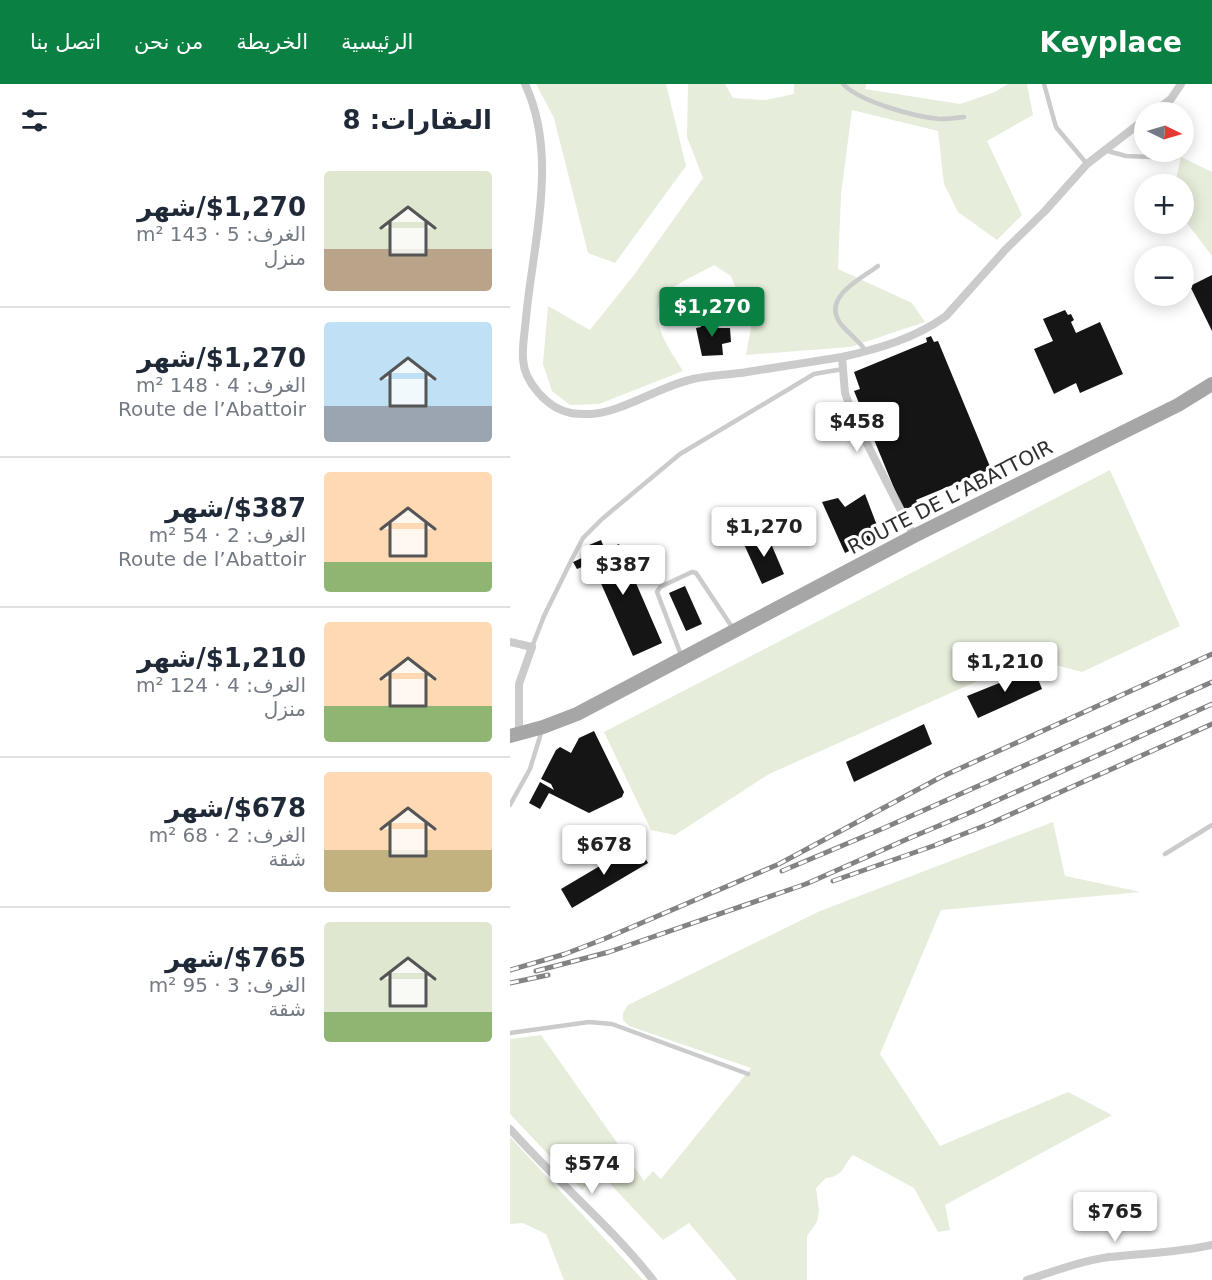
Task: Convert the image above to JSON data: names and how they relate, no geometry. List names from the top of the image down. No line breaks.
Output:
{"streets":{"main road":["ROUTE DE L’ABATTOIR"]},"north":"right","page":{"header":"Keyplace","nav":["الرئيسية","الخريطة","من نحن","اتصل بنا"],"heading":"العقارات: 8","map_buttons":["+","−"],"list":[{"name":"$1,270/شهر","note":"الغرف: 5 · 143 m² · منزل"},{"name":"$1,270/شهر","note":"الغرف: 4 · 148 m² · Route de l’Abattoir"},{"name":"$387/شهر","note":"الغرف: 2 · 54 m² · Route de l’Abattoir"},{"name":"$1,210/شهر","note":"الغرف: 4 · 124 m² · منزل"},{"name":"$678/شهر","note":"الغرف: 2 · 68 m² · شقة"},{"name":"$765/شهر","note":"الغرف: 3 · 95 m² · شقة"}],"price":["$1,270","$458","$1,270","$387","$1,210","$678","$574","$765"]}}
